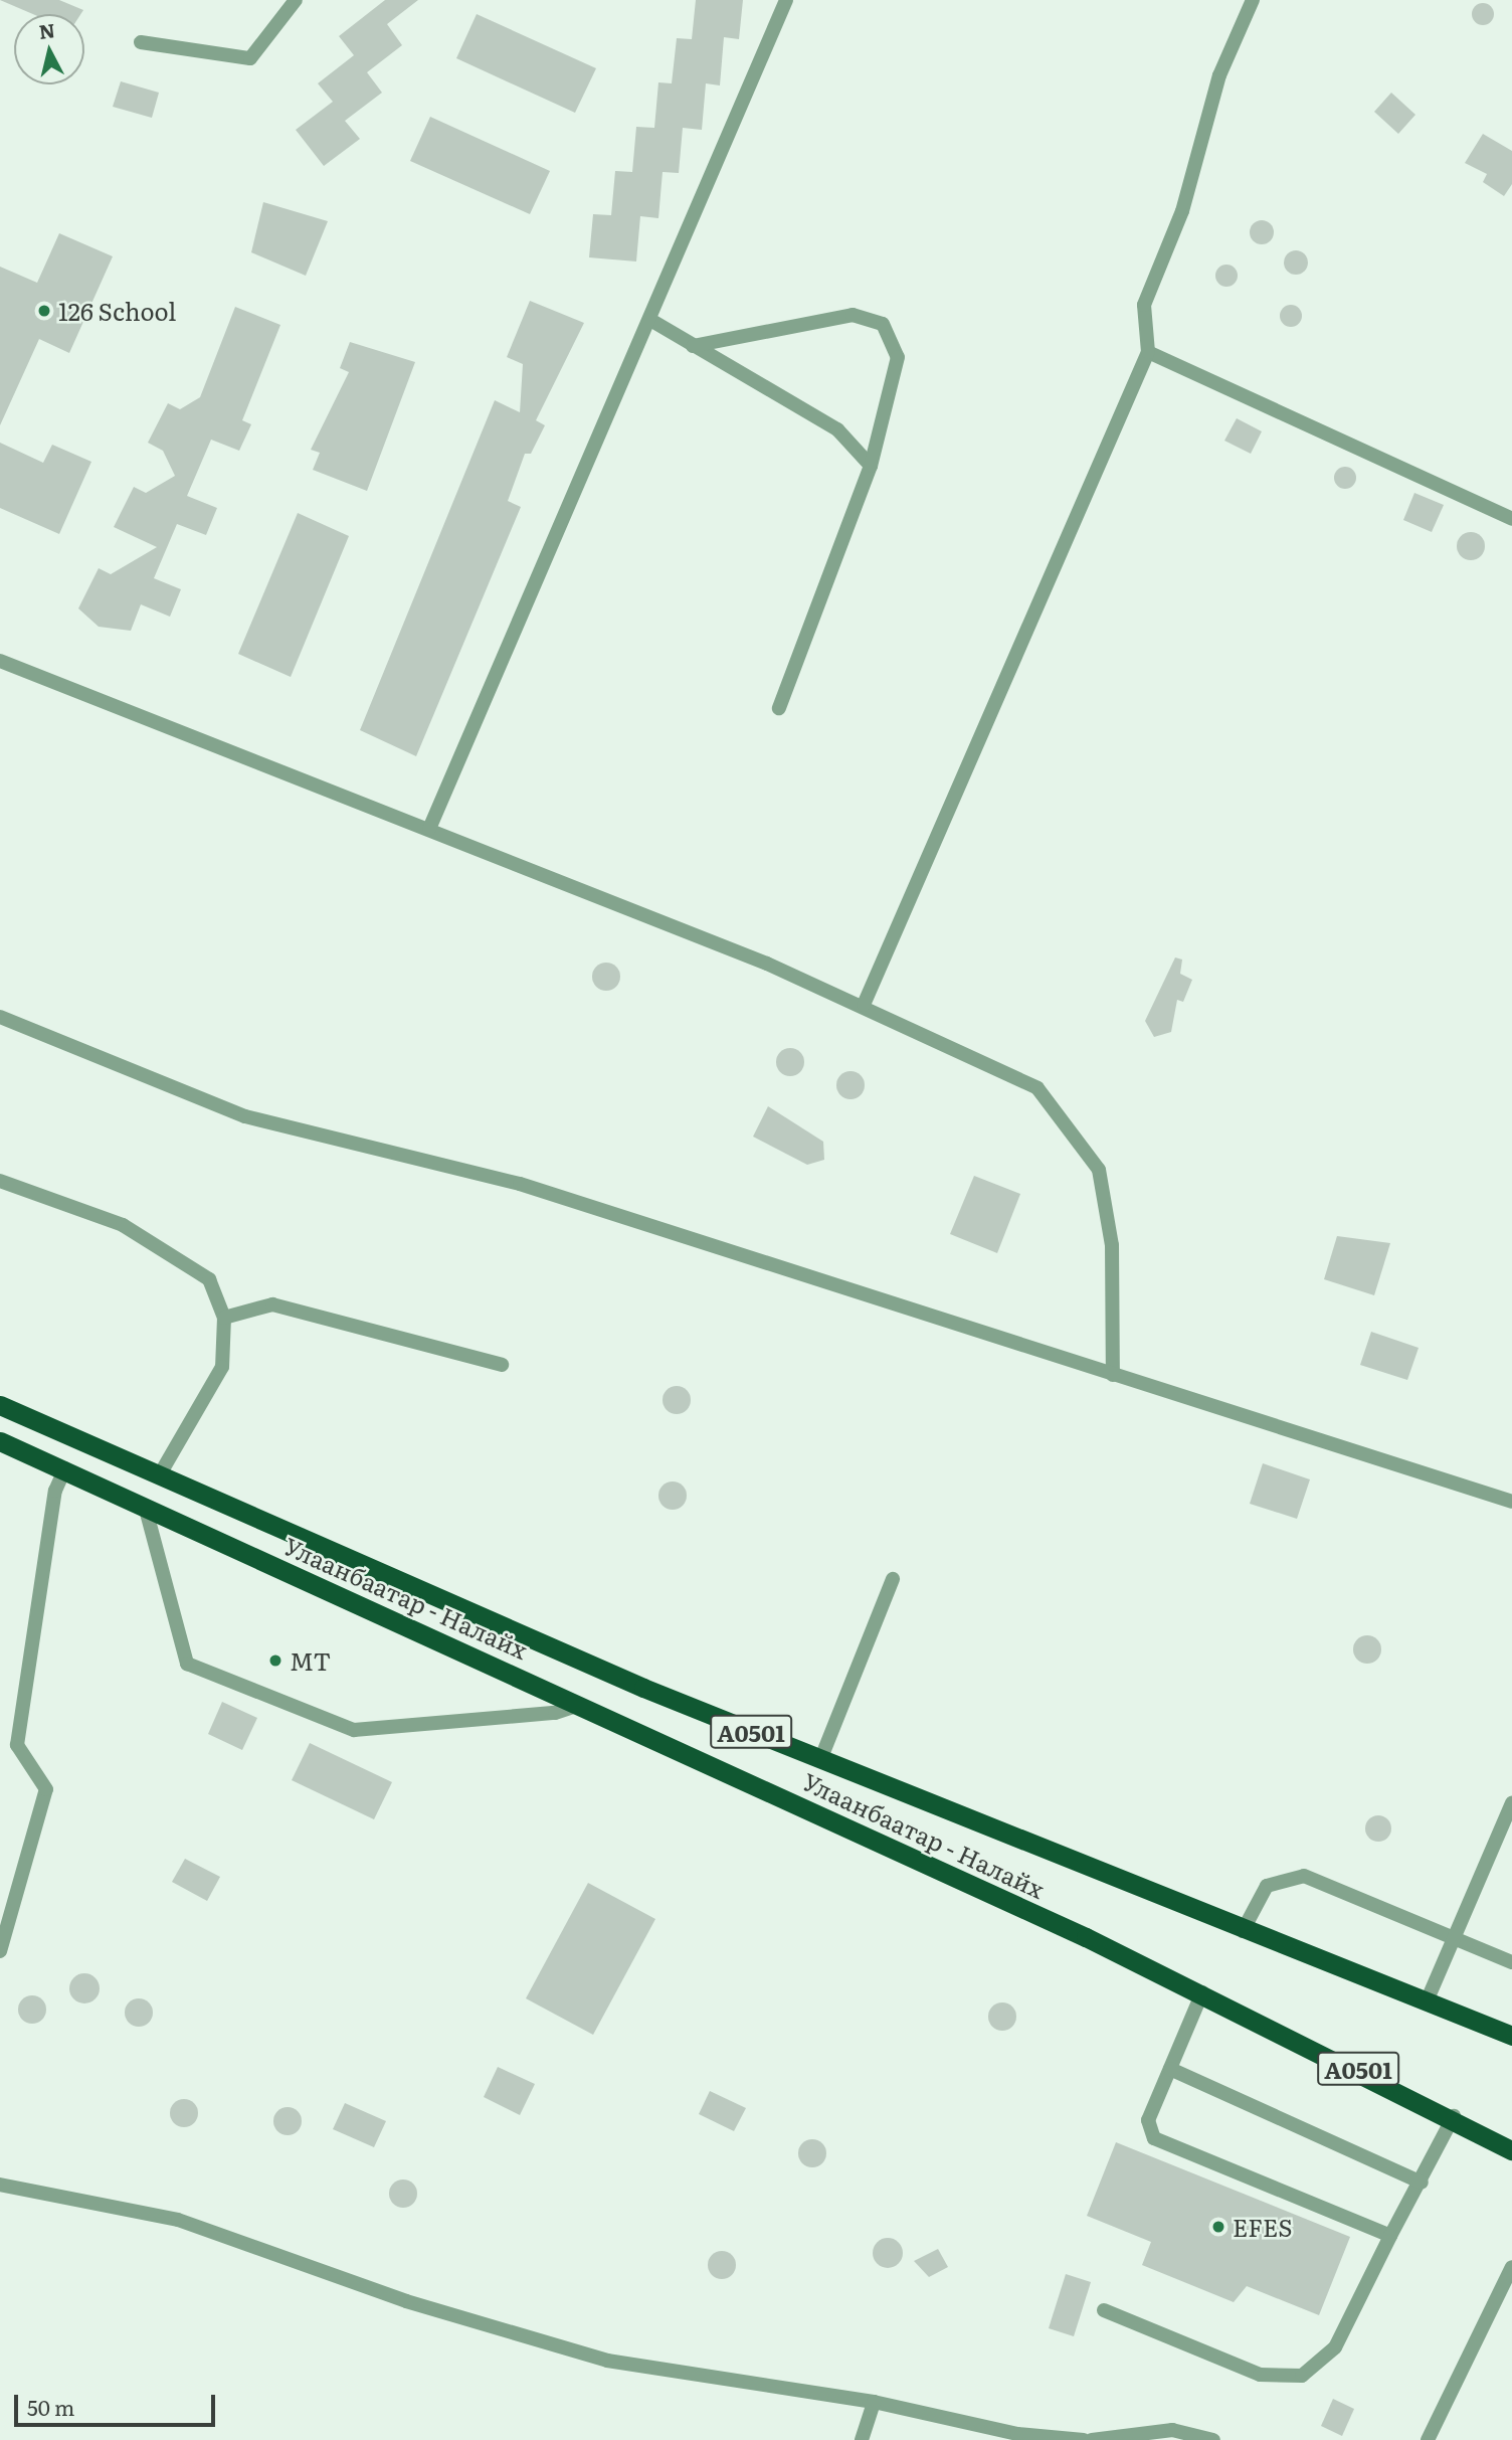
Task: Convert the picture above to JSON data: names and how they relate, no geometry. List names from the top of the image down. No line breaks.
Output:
{"streets":{"highway":["Улаанбаатар - Налайх","A0501"]},"places":["126 School","MT","EFES"],"scale_bar":"50 m","north":"top"}
